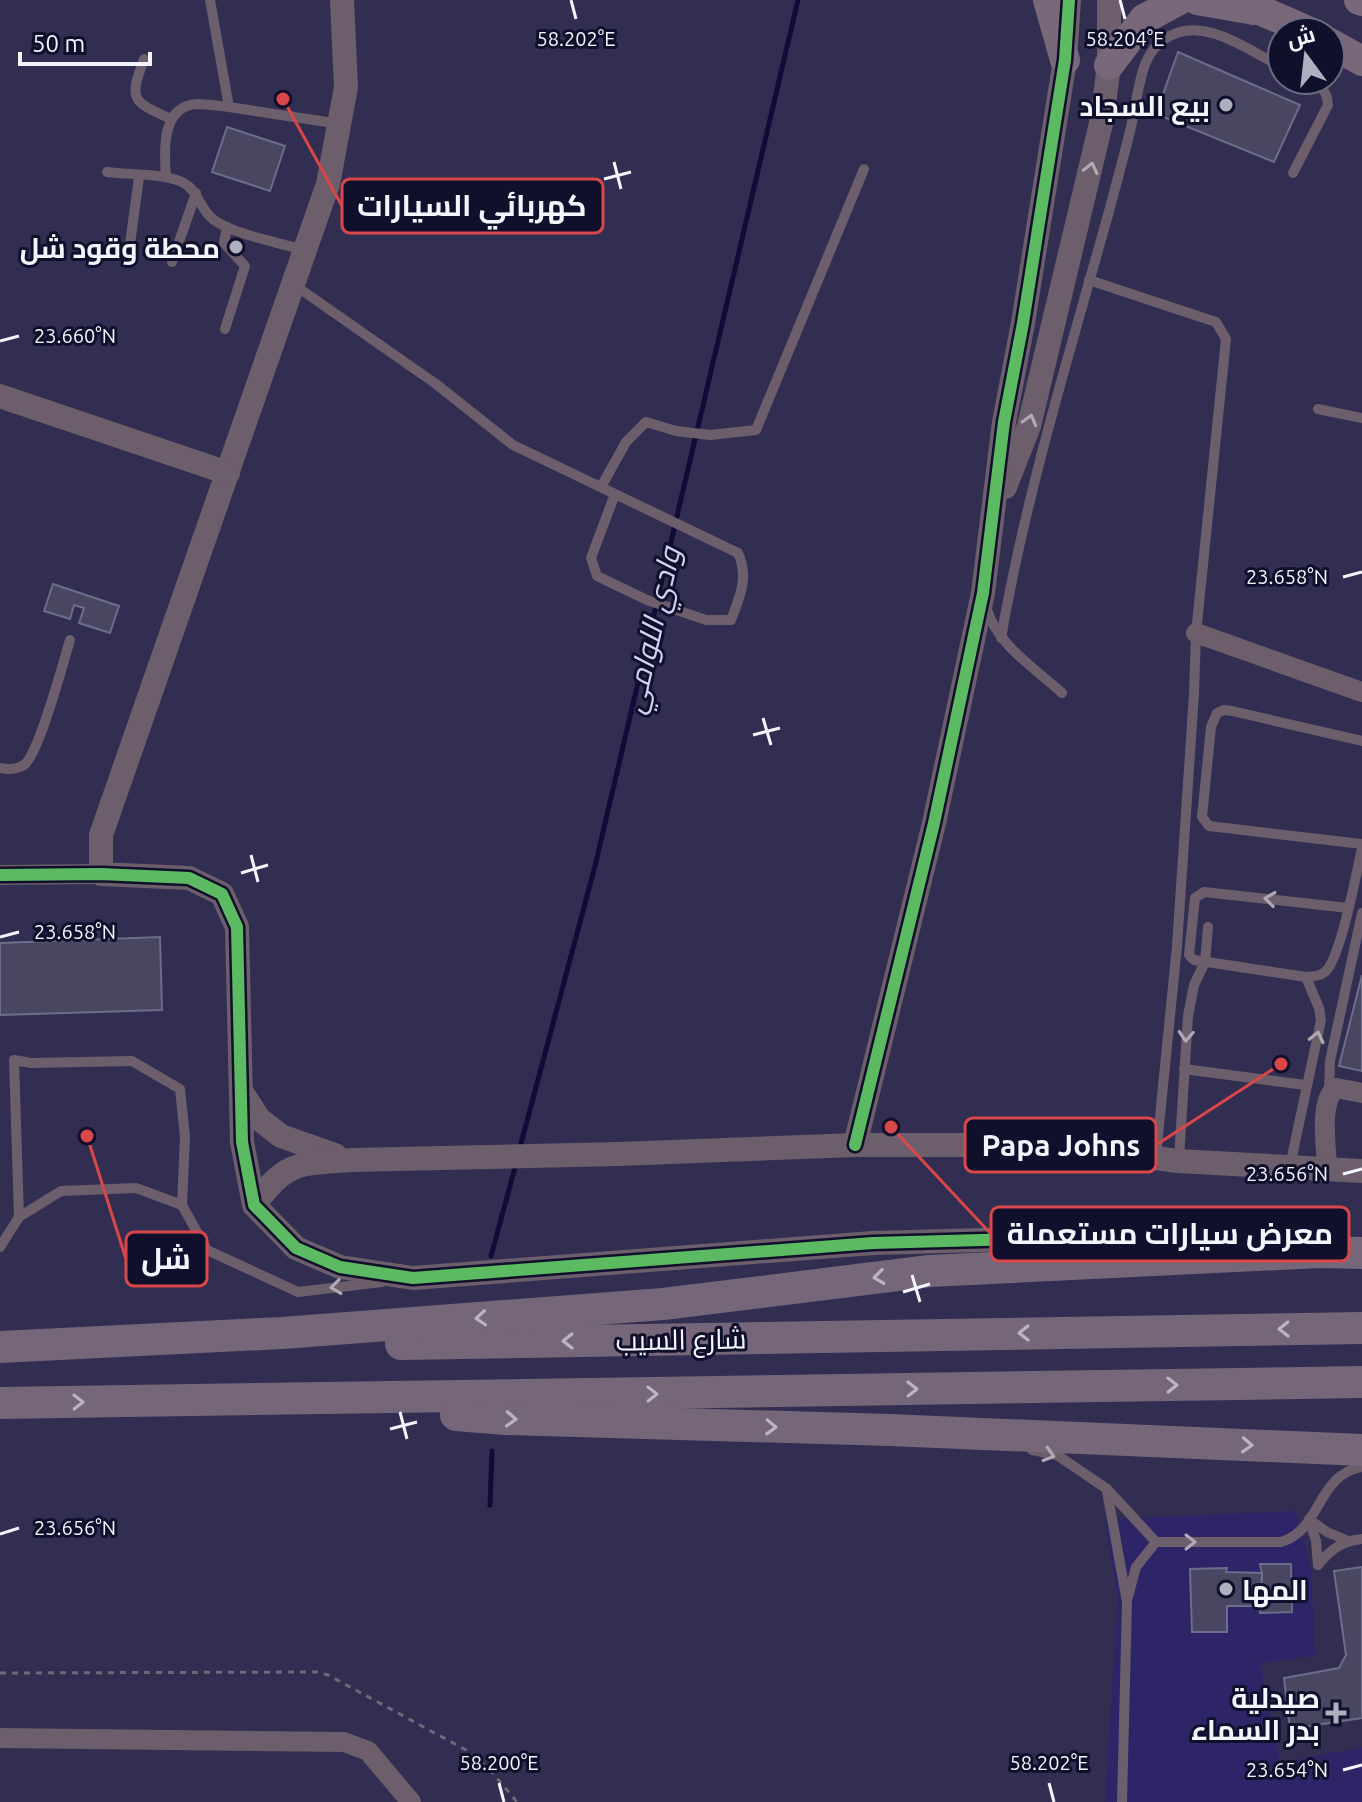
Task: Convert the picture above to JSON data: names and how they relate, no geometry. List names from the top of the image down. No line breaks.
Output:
{"streets":{"highway":["شارع السيب"]},"water":["وادي اللوامي"],"places":{"other":["كهربائي السيارات","بيع السجاد","محطة وقود شل","Papa Johns","معرض سيارات مستعملة","شل","المها"],"health":["صيدلية بدر السماء"]},"scale_bar":"50 m","north":"top","coordinates":["58.202°E","58.204°E","23.660°N","23.658°N","23.656°N","58.200°E","23.654°N"]}
